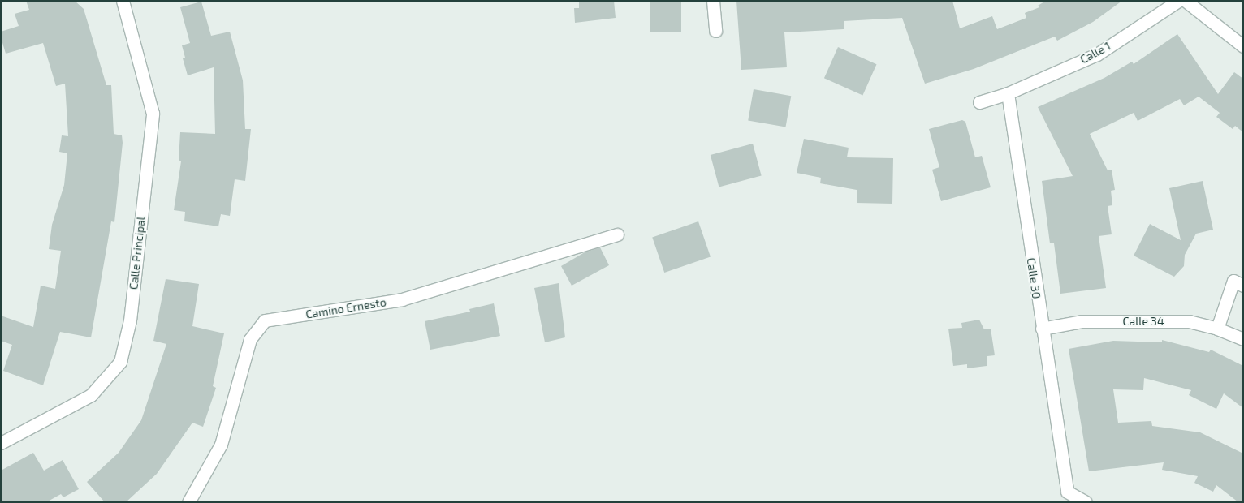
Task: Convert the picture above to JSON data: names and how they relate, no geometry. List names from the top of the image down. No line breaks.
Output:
{"streets":{"street":["Calle 1","Calle Principal","Calle 30","Camino Ernesto","Calle 34"]},"crossings":[["Calle 1","Calle 30"],["Calle 30","Calle 34"]]}
